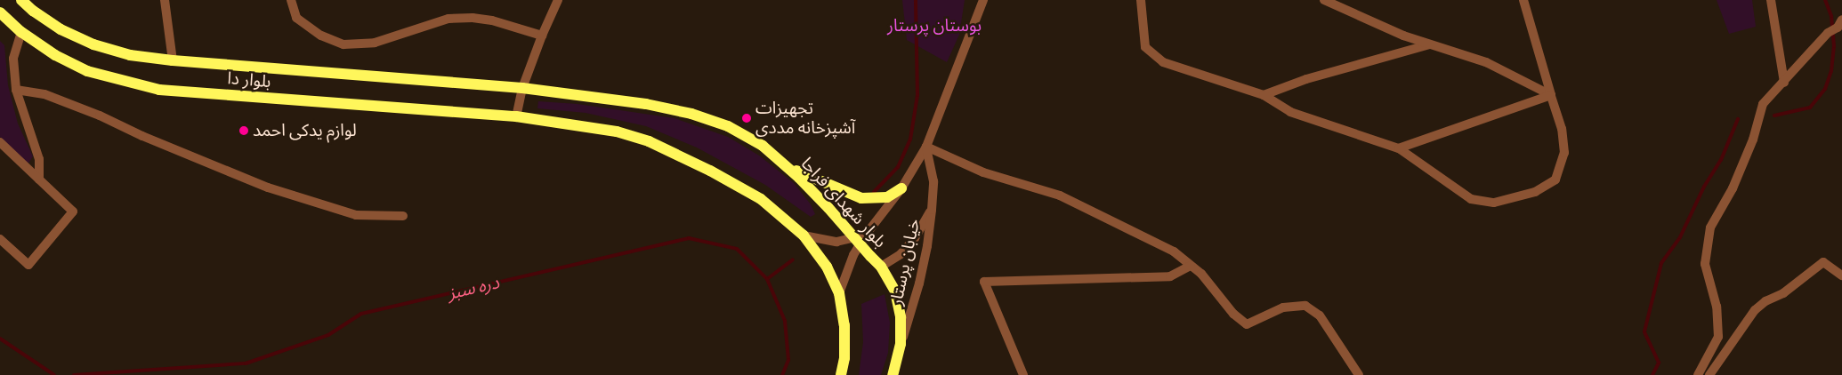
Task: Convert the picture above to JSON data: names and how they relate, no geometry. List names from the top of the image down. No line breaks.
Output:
{"streets":{"main road":["بلوار دا","بلوار شهدای فراجا"],"street":["خیابان پرستار"]},"crossings":[["بلوار دا","بلوار شهدای فراجا"],["بلوار شهدای فراجا","خیابان پرستار"]],"water":["دره سبز"],"parks":["بوستان پرستار"],"places":["تجهیزات آشپزخانه مددی","لوازم یدکی احمد"]}
